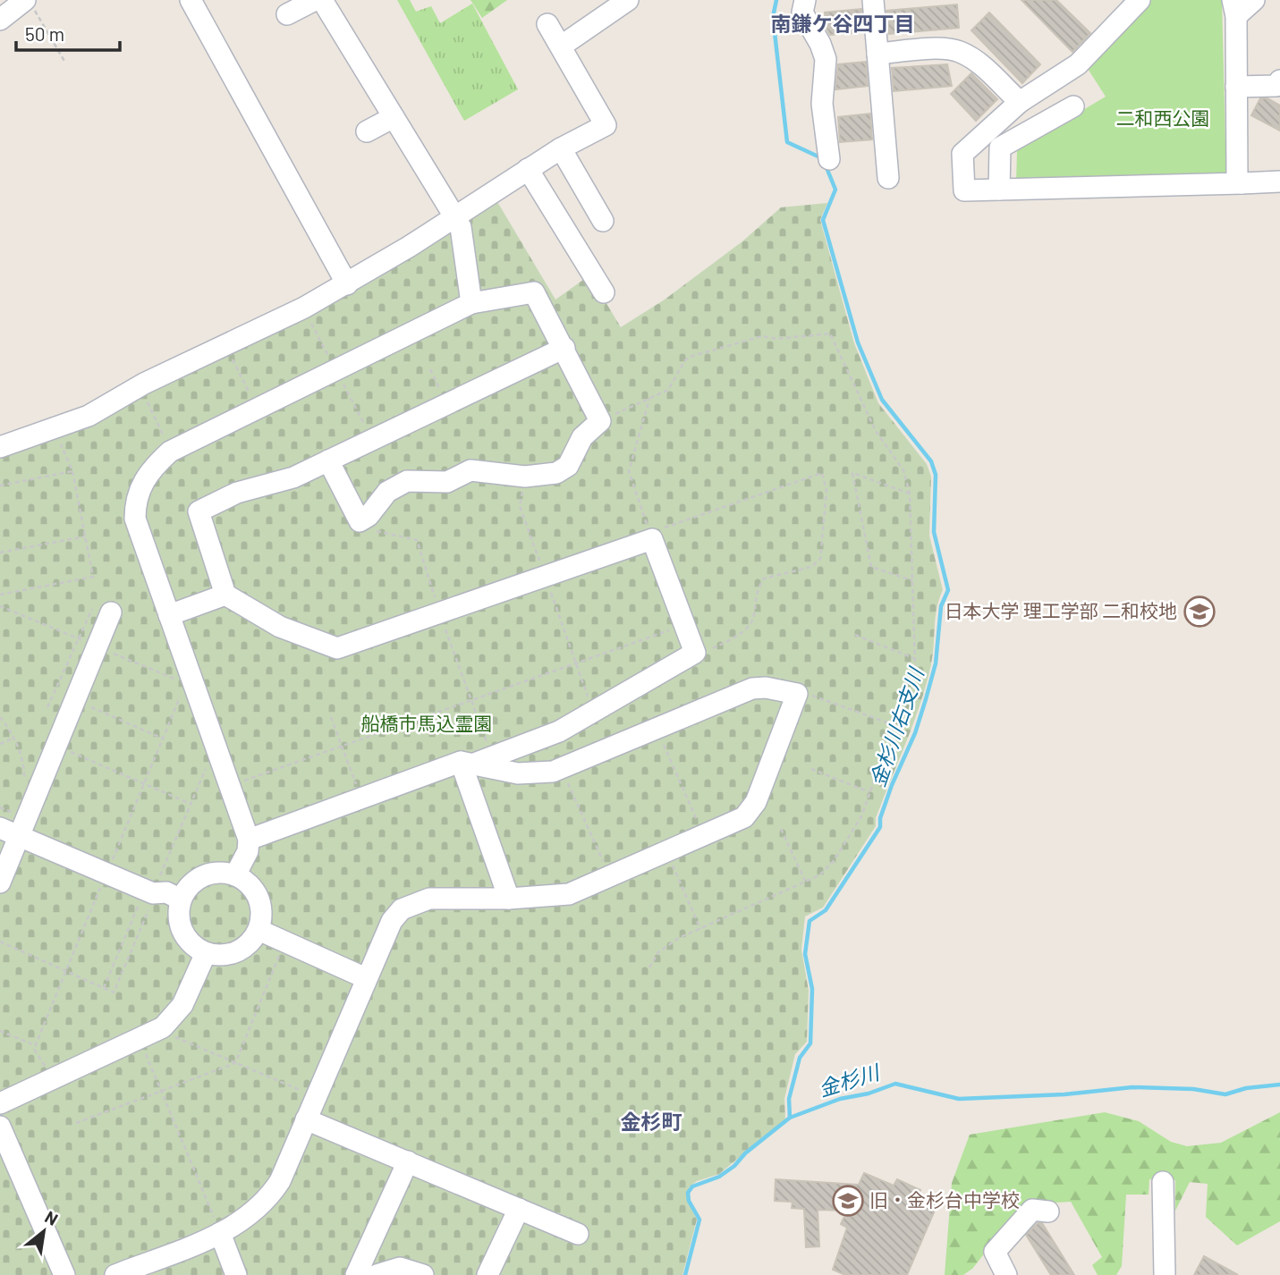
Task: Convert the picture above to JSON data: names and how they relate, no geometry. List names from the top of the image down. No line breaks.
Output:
{"districts":["南鎌ケ谷四丁目","金杉町"],"water":["金杉川右支川","金杉川"],"parks":["二和西公園","船橋市馬込霊園"],"places":{"school or university":["日本大学 理工学部 二和校地","旧・金杉台中学校"]},"scale_bar":"50 m","north":"top right"}
